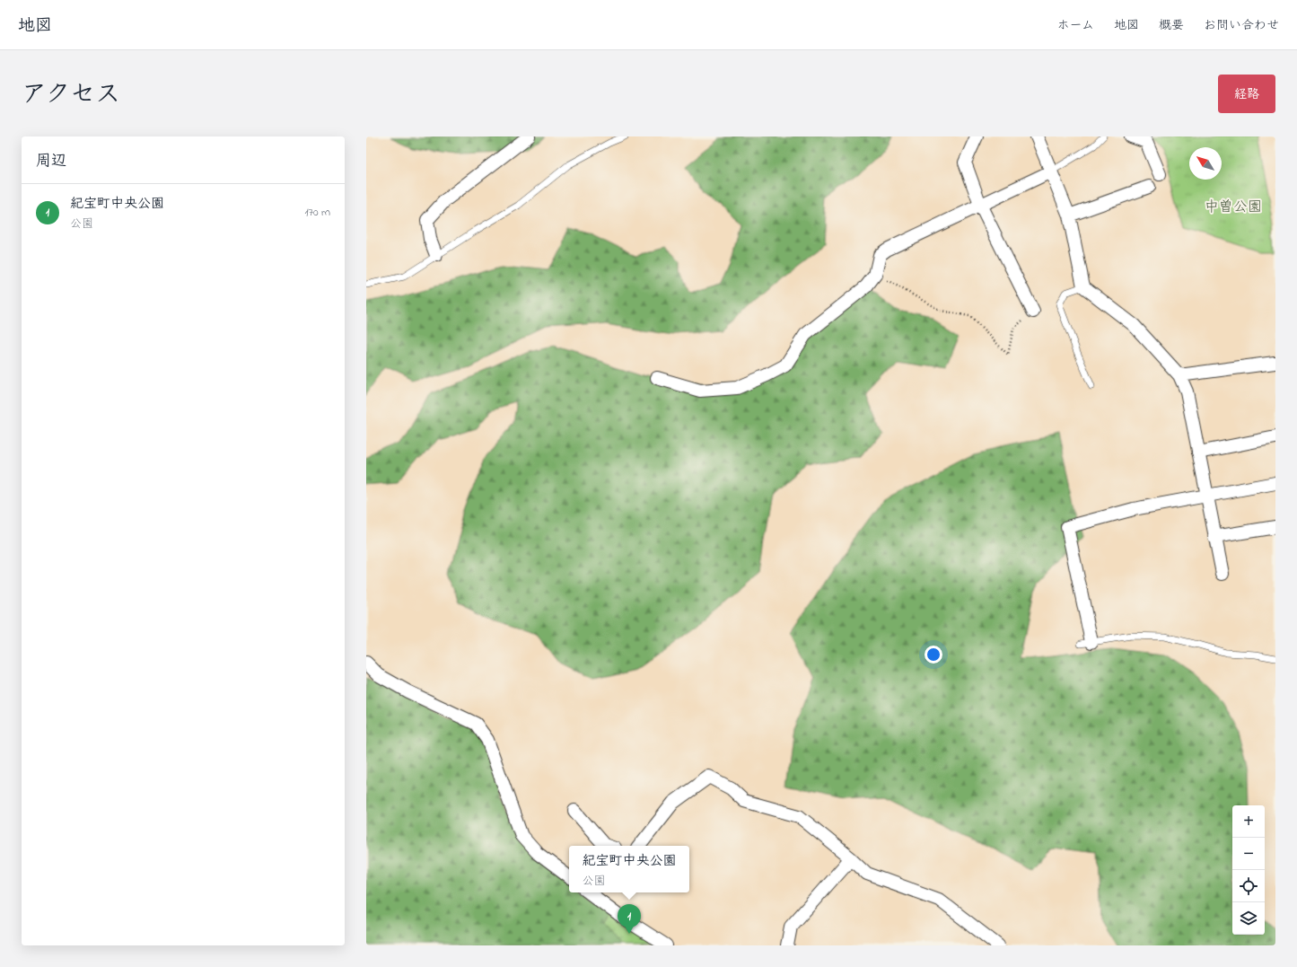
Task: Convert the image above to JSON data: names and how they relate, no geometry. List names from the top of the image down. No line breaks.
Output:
{"parks":["中曽公園"],"north":"top left","page":{"header":"地図","nav":["ホーム","地図","概要","お問い合わせ"],"title":"アクセス","buttons":"経路","heading":"周辺","list":[{"mark":"1","name":"紀宝町中央公園","note":"公園","value":"170 m"}],"map_buttons":["+","−"],"popup":["紀宝町中央公園","公園"],"pins":"1"}}
